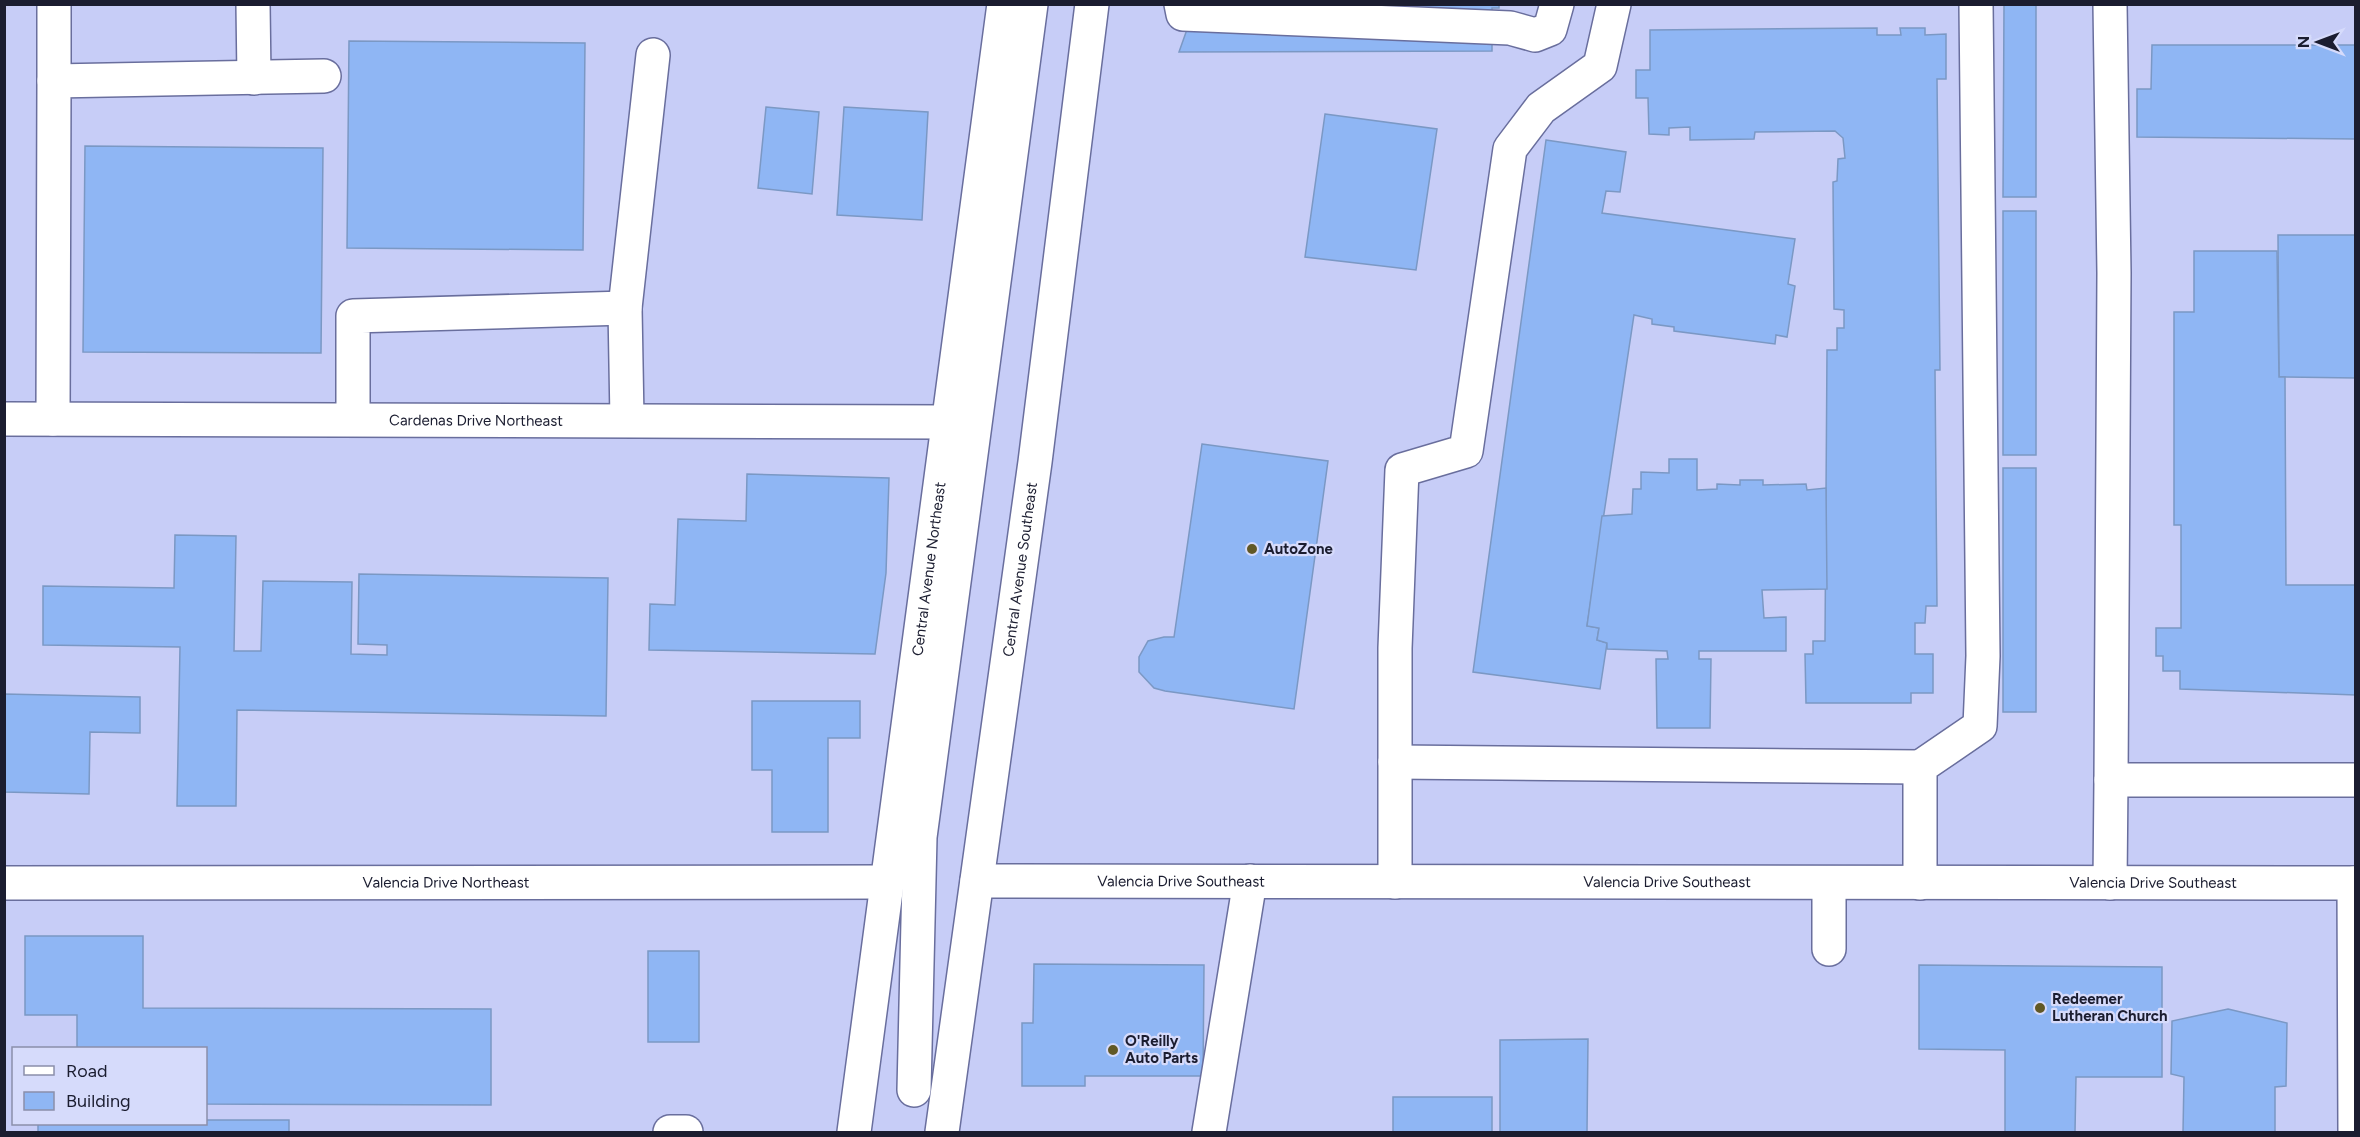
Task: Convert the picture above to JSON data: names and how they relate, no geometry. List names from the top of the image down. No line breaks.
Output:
{"streets":{"street":["Cardenas Drive Northeast","Central Avenue Northeast","Central Avenue Southeast","Valencia Drive Southeast","Valencia Drive Northeast"]},"crossings":[["Cardenas Drive Northeast","Central Avenue Northeast"],["Central Avenue Northeast","Valencia Drive Northeast"],["Central Avenue Southeast","Valencia Drive Southeast"]],"places":["AutoZone","Redeemer Lutheran Church","O'Reilly Auto Parts"],"legend":["Road","Building"],"north":"left"}
